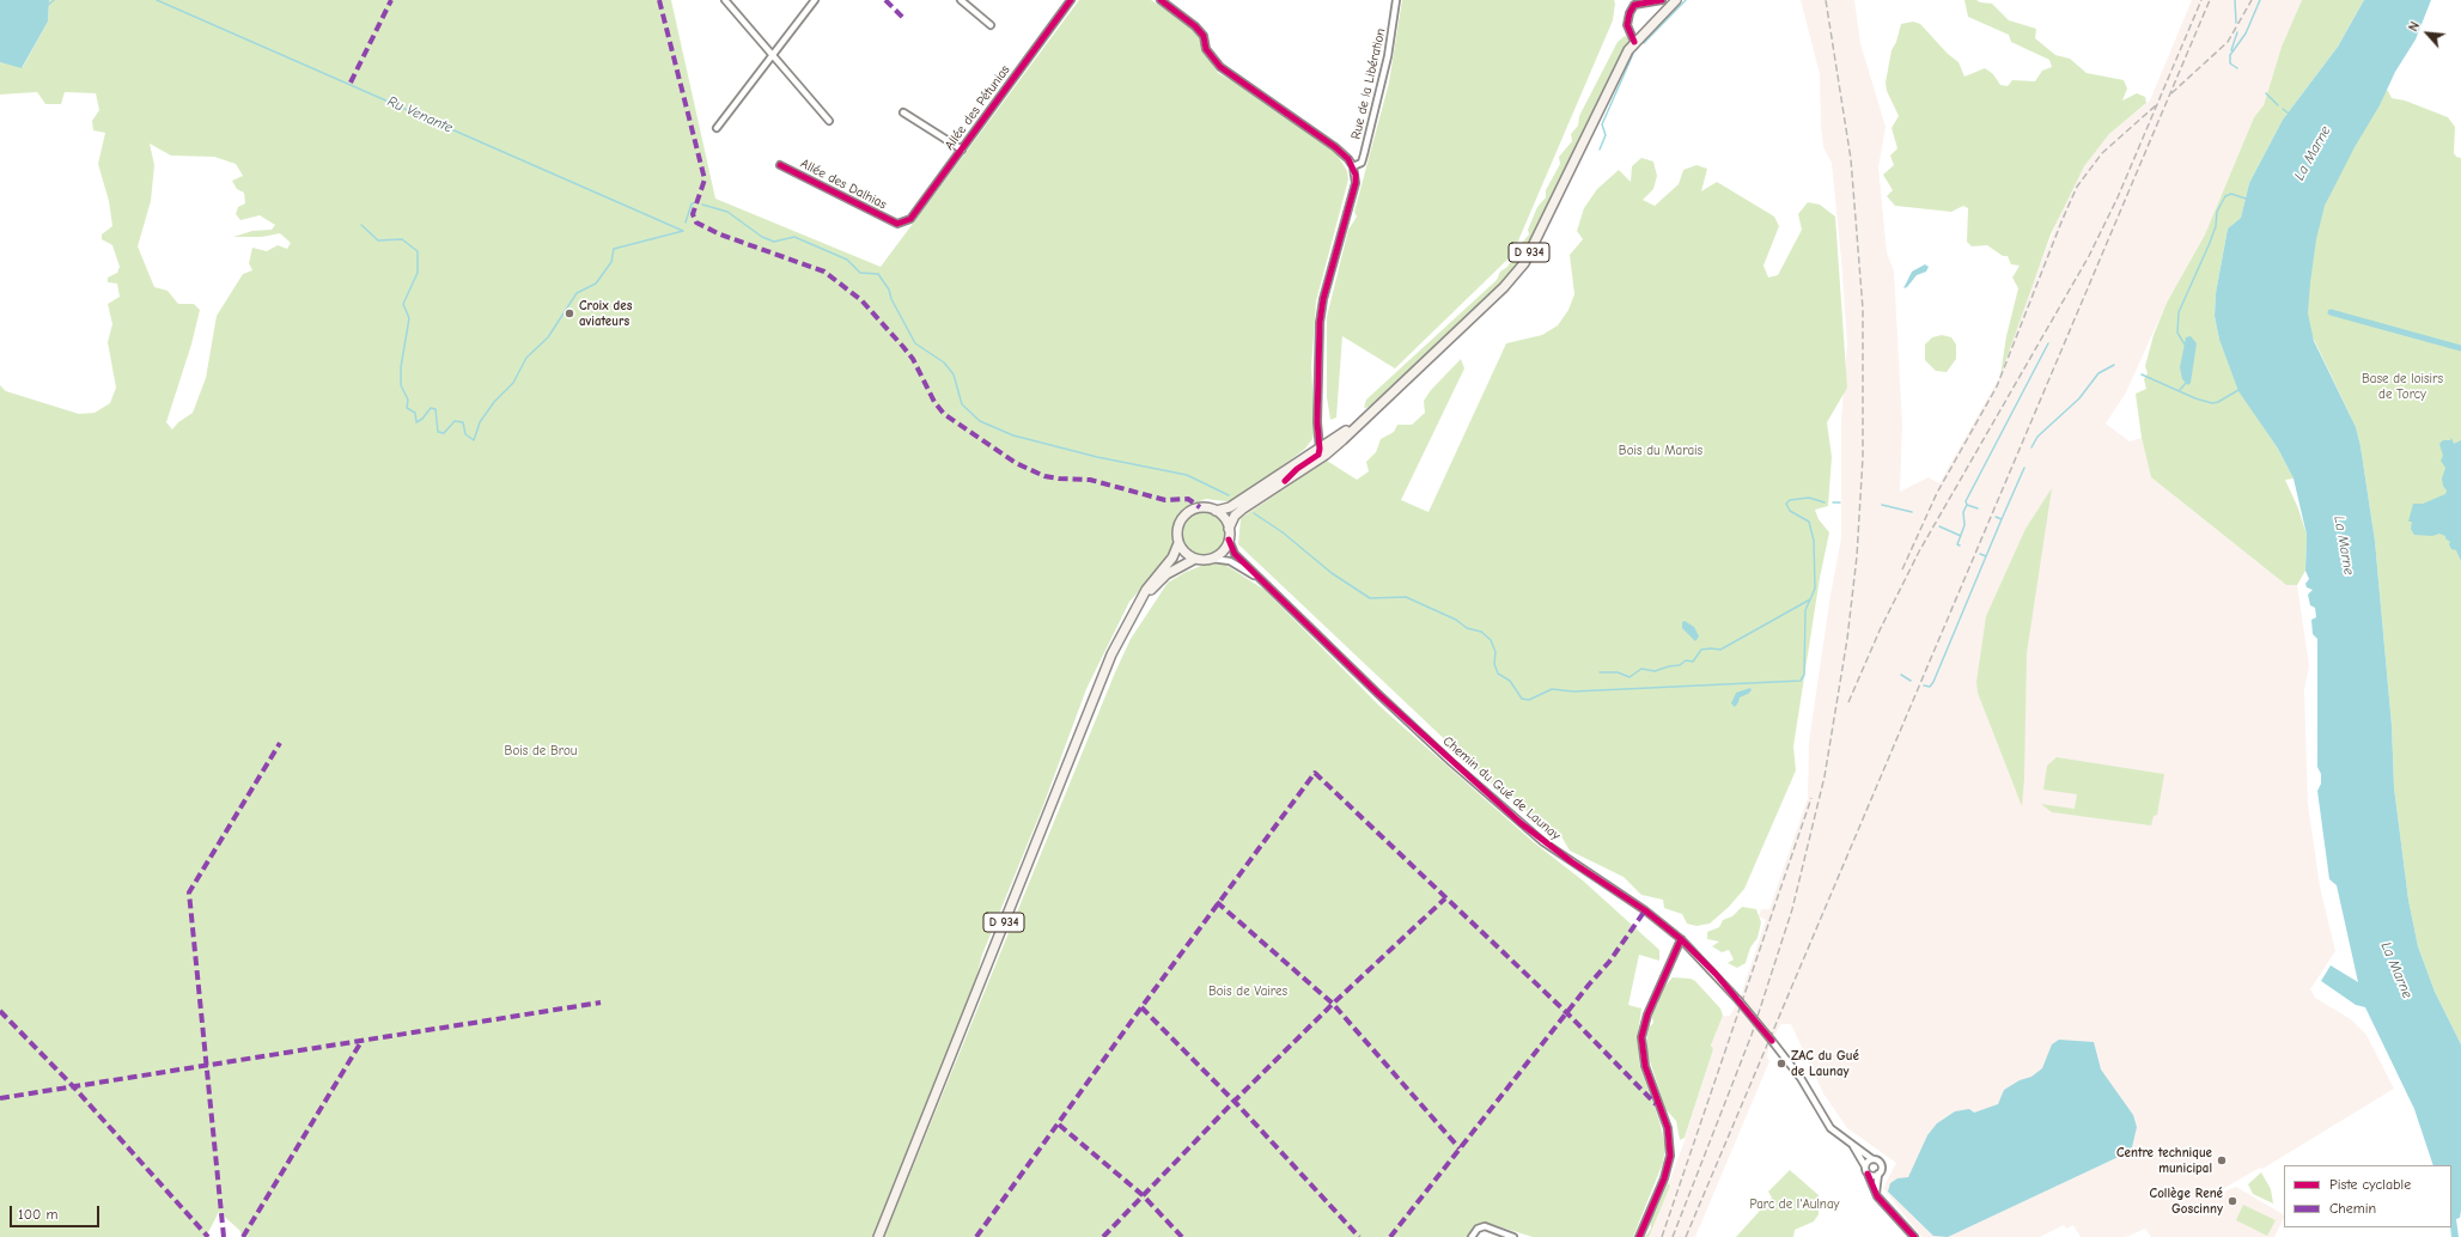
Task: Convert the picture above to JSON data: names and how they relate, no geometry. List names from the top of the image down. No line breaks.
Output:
{"streets":{"main road":["D 934"],"street":["Rue de la Libération","Allée des Pétunias","Allée des Dalhias","Chemin du Gué de Launay"]},"crossings":[["Allée des Pétunias","Allée des Dalhias"],["D 934","Chemin du Gué de Launay"]],"water":["Ru Venante","La Marne"],"parks":["Base de loisirs de Torcy","Bois du Marais","Bois de Brou","Bois de Vaires","Parc de l'Aulnay"],"places":["Croix des aviateurs","ZAC du Gué de Launay","Centre technique municipal","Collège René Goscinny"],"legend":["Piste cyclable","Chemin"],"scale_bar":"100 m","north":"top left"}
